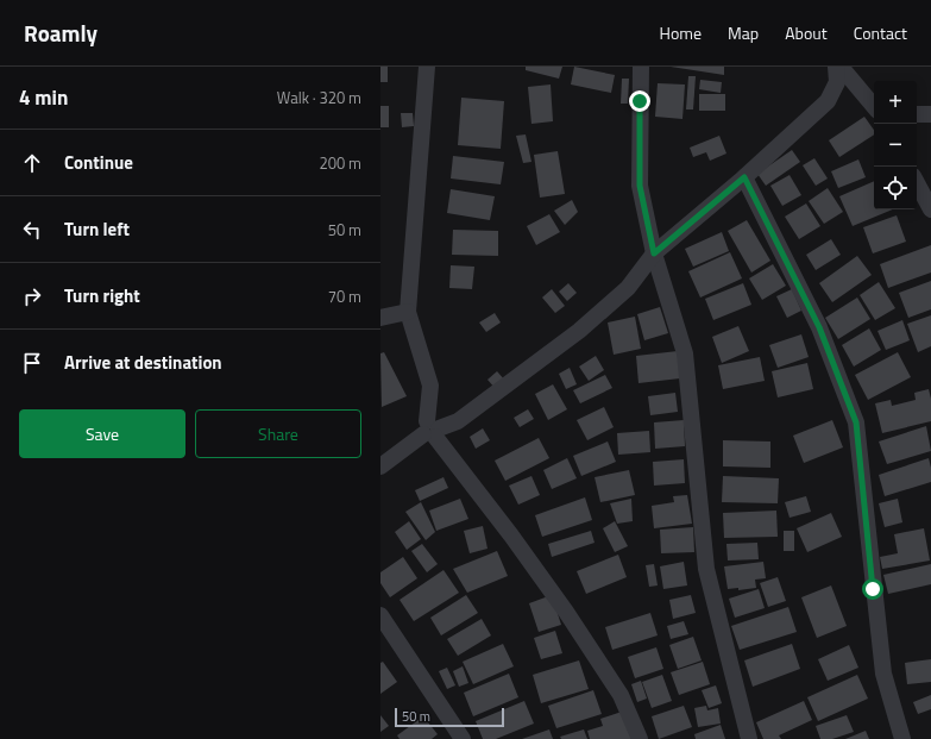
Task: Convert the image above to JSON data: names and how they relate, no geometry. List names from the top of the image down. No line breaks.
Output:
{"scale_bar":"50 m","page":{"header":"Roamly","nav":["Home","Map","About","Contact"],"heading":["4 min","Walk · 320 m"],"map_buttons":["+","−"],"list":[["Continue","200 m"],["Turn left","50 m"],["Turn right","70 m"],"Arrive at destination"],"buttons":["Save","Share"],"scale":"50 m"}}
